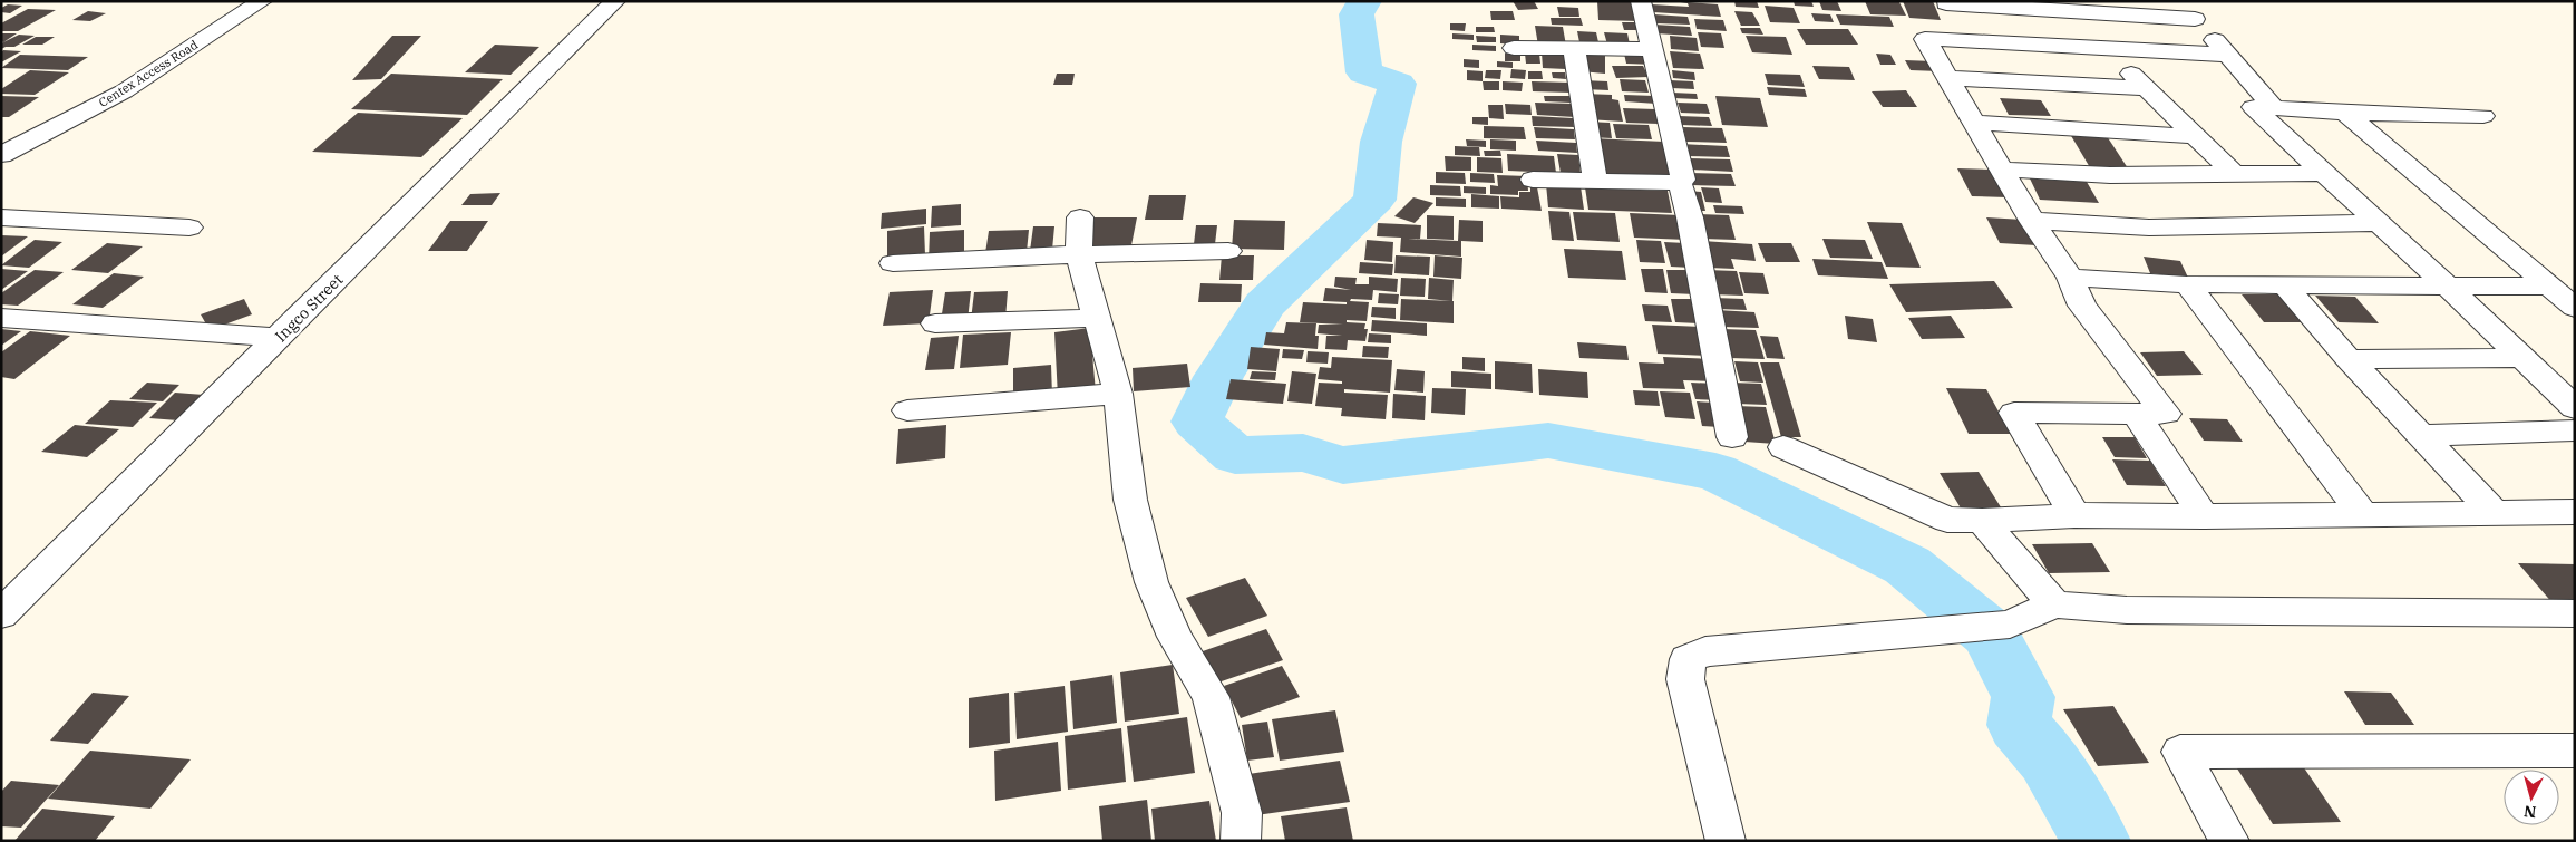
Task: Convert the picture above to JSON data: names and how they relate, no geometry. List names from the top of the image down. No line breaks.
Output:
{"streets":{"street":["Centex Access Road","Ingco Street"]},"north":"bottom"}
